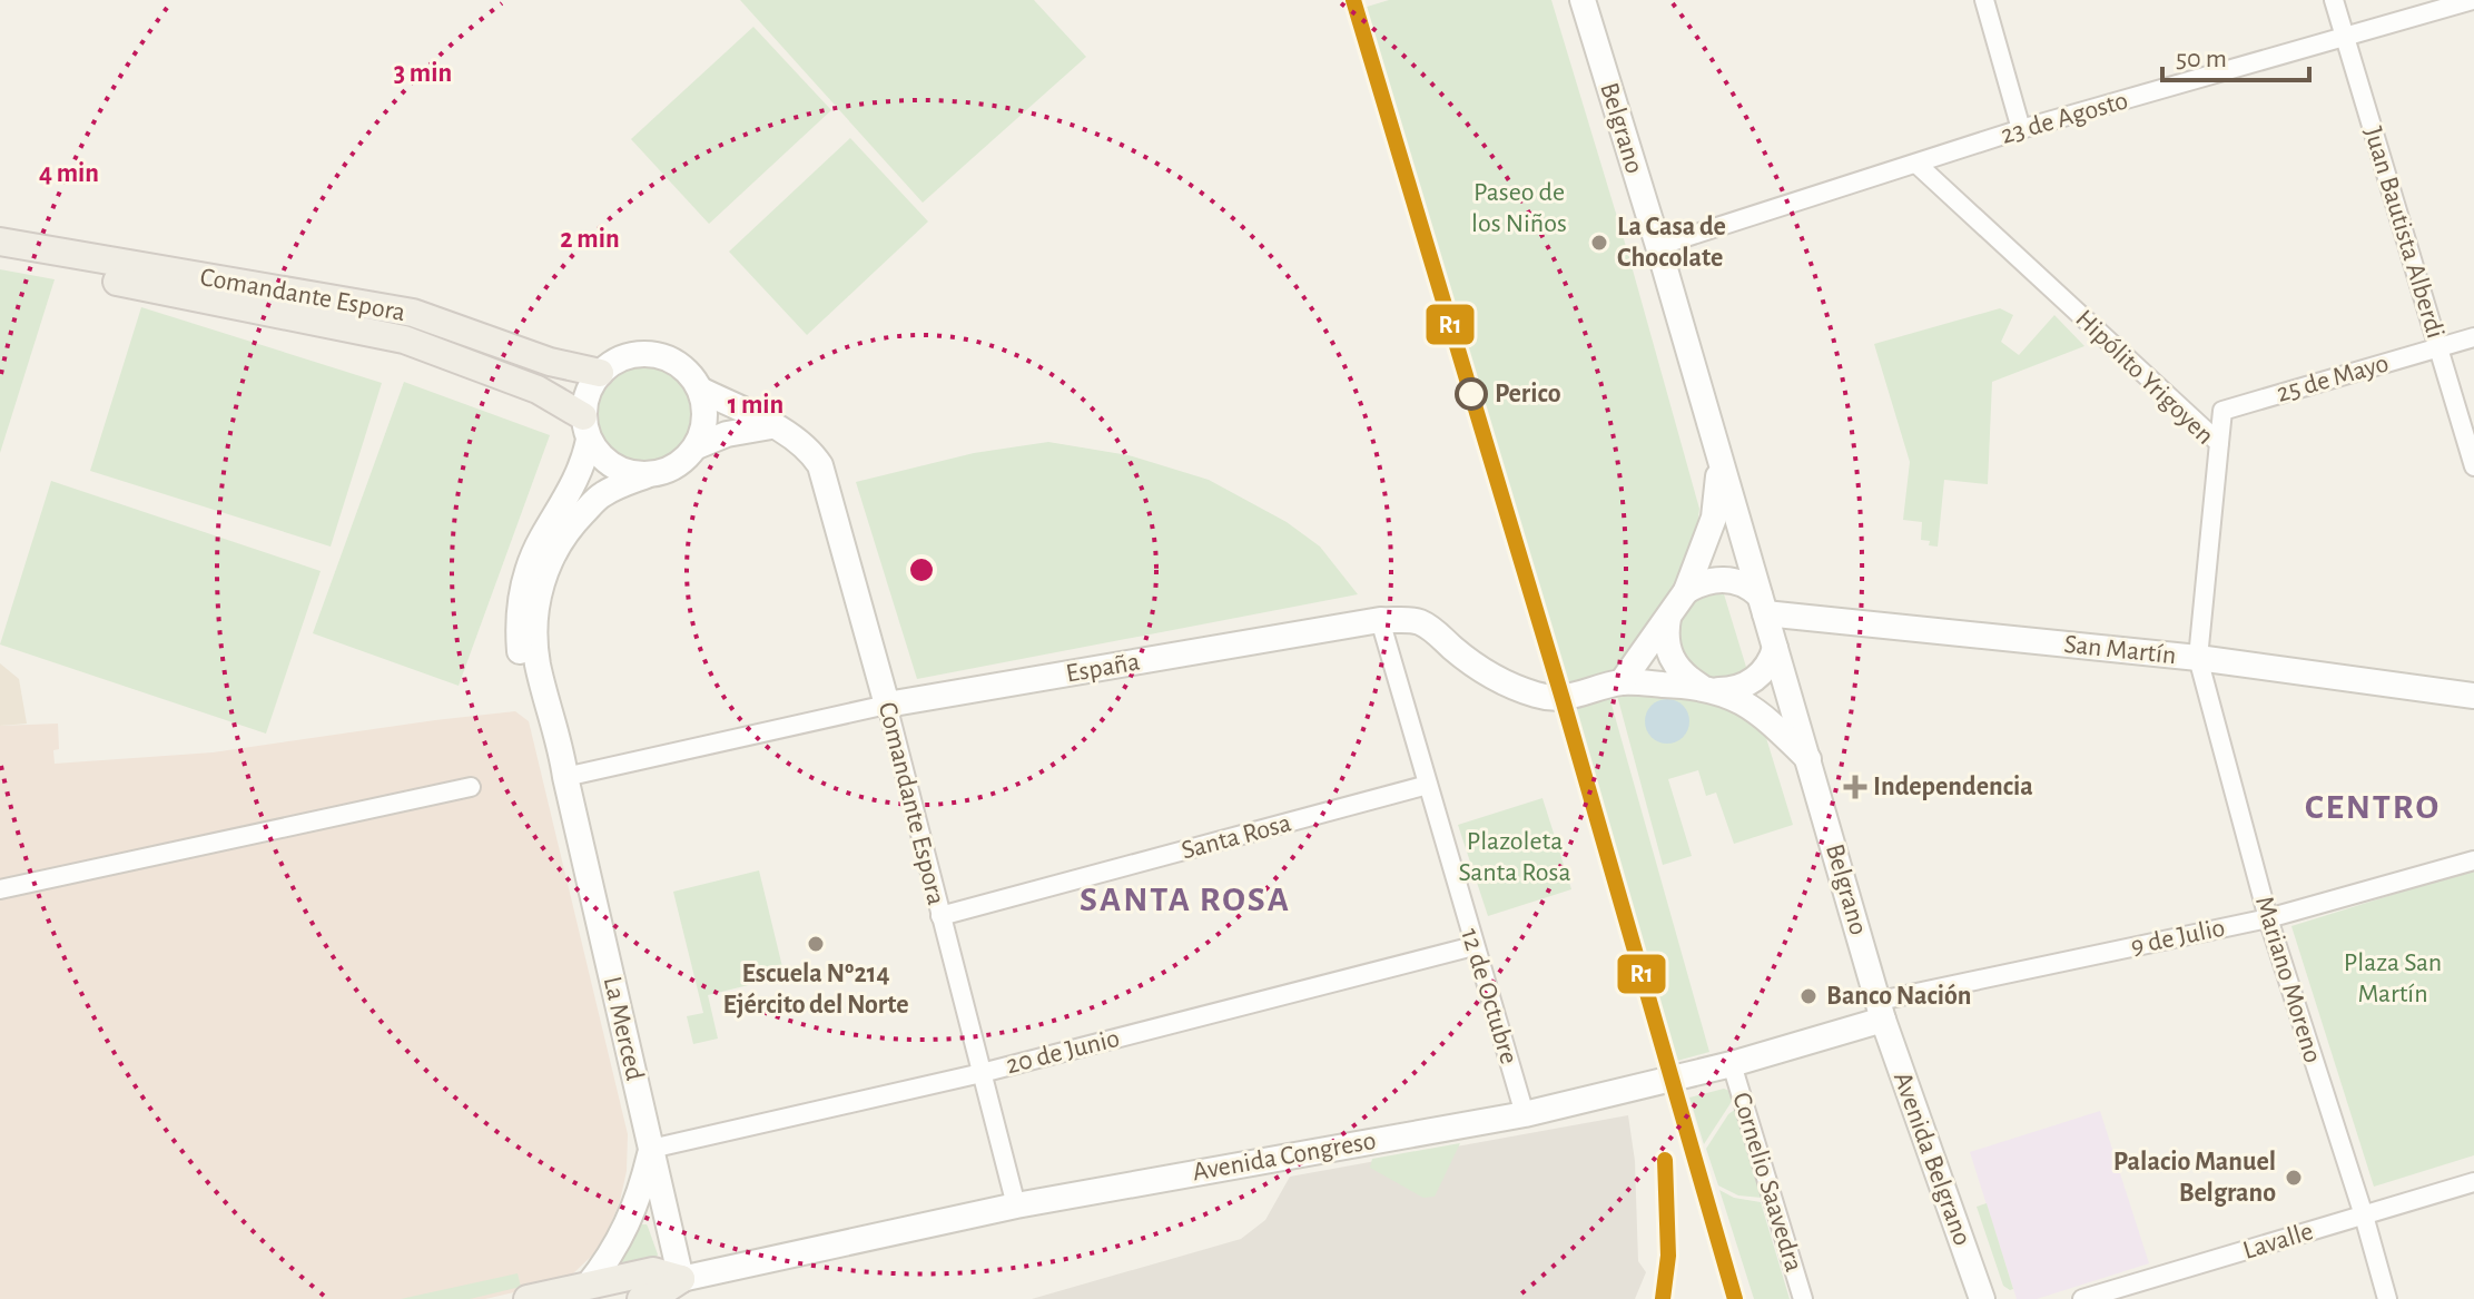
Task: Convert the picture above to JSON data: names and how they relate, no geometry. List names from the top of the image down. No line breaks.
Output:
{"streets":{"main road":["Belgrano","Comandante Espora","San Martín","España","La Merced","Avenida Congreso","Avenida Belgrano"],"street":["23 de Agosto","Juan Bautista Alberdi","Hipólito Yrigoyen","25 de Mayo","Santa Rosa","9 de Julio","Mariano Moreno","12 de Octubre","20 de Junio","Cornelio Saavedra","Lavalle"]},"crossings":[["23 de Agosto","Belgrano"],["23 de Agosto","Juan Bautista Alberdi"],["23 de Agosto","Hipólito Yrigoyen"],["Belgrano","San Martín"],["Belgrano","España"],["Belgrano","9 de Julio"],["Belgrano","Avenida Congreso"],["Belgrano","Avenida Belgrano"],["Juan Bautista Alberdi","25 de Mayo"],["Comandante Espora","España"],["Comandante Espora","Santa Rosa"],["Comandante Espora","20 de Junio"],["Comandante Espora","Avenida Congreso"],["Hipólito Yrigoyen","25 de Mayo"],["Hipólito Yrigoyen","San Martín"],["Hipólito Yrigoyen","Mariano Moreno"],["San Martín","Mariano Moreno"],["España","12 de Octubre"],["España","La Merced"],["Santa Rosa","12 de Octubre"],["9 de Julio","Mariano Moreno"],["9 de Julio","Avenida Congreso"],["9 de Julio","Avenida Belgrano"],["Mariano Moreno","Lavalle"],["12 de Octubre","20 de Junio"],["12 de Octubre","Avenida Congreso"],["La Merced","20 de Junio"],["La Merced","Avenida Congreso"],["Avenida Congreso","Avenida Belgrano"],["Avenida Congreso","Cornelio Saavedra"]],"districts":["CENTRO","SANTA ROSA"],"parks":["Paseo de los Niños","Plazoleta Santa Rosa","Plaza San Martín"],"places":{"other":["La Casa de Chocolate","Perico","Escuela Nº214 Ejército del Norte","Banco Nación","Palacio Manuel Belgrano"],"health":["Independencia"]},"lines":["transit line R1"],"scale_bar":"50 m","rings":["3 min","4 min","2 min","1 min"]}
